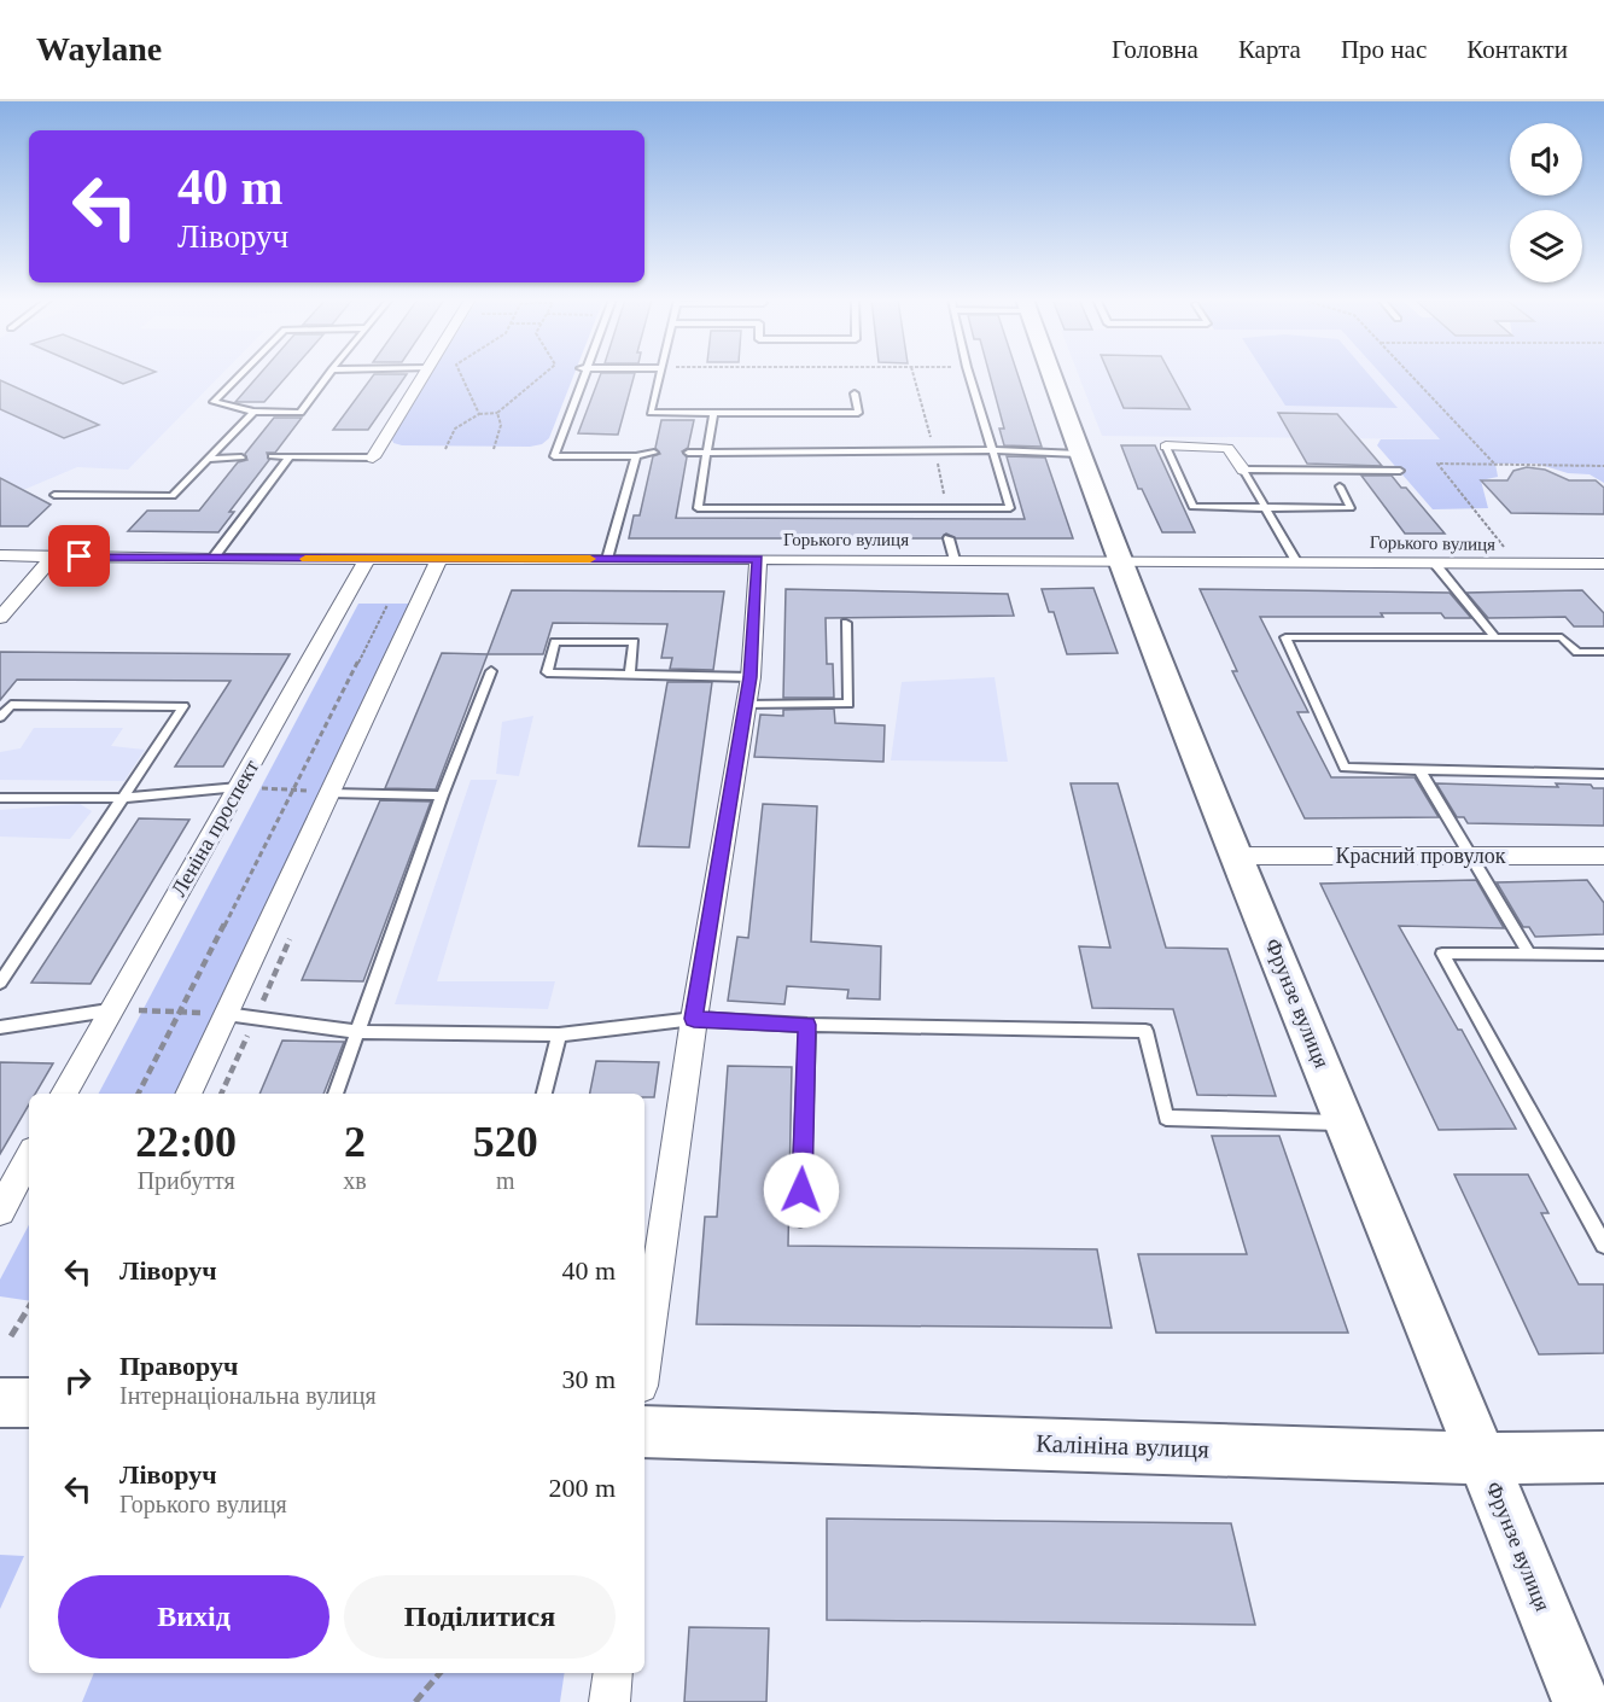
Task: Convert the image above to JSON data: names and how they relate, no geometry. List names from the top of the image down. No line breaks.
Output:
{"streets":{"street":["Горького вулиця","Леніна проспект","Красний провулок","Фрунзе вулиця","Калініна вулиця"]},"crossings":[["Горького вулиця","Леніна проспект"],["Горького вулиця","Фрунзе вулиця"],["Красний провулок","Фрунзе вулиця"],["Фрунзе вулиця","Калініна вулиця"]],"page":{"header":"Waylane","nav":["Головна","Карта","Про нас","Контакти"],"turn":["40 m","Ліворуч"],"eta":["22:00","Прибуття","2","хв","520","m"],"list":[{"name":"Ліворуч","value":"40 m"},{"name":"Праворуч","note":"Інтернаціональна вулиця","value":"30 m"},{"name":"Ліворуч","note":"Горького вулиця","value":"200 m"}],"buttons":["Вихід","Поділитися"]}}
